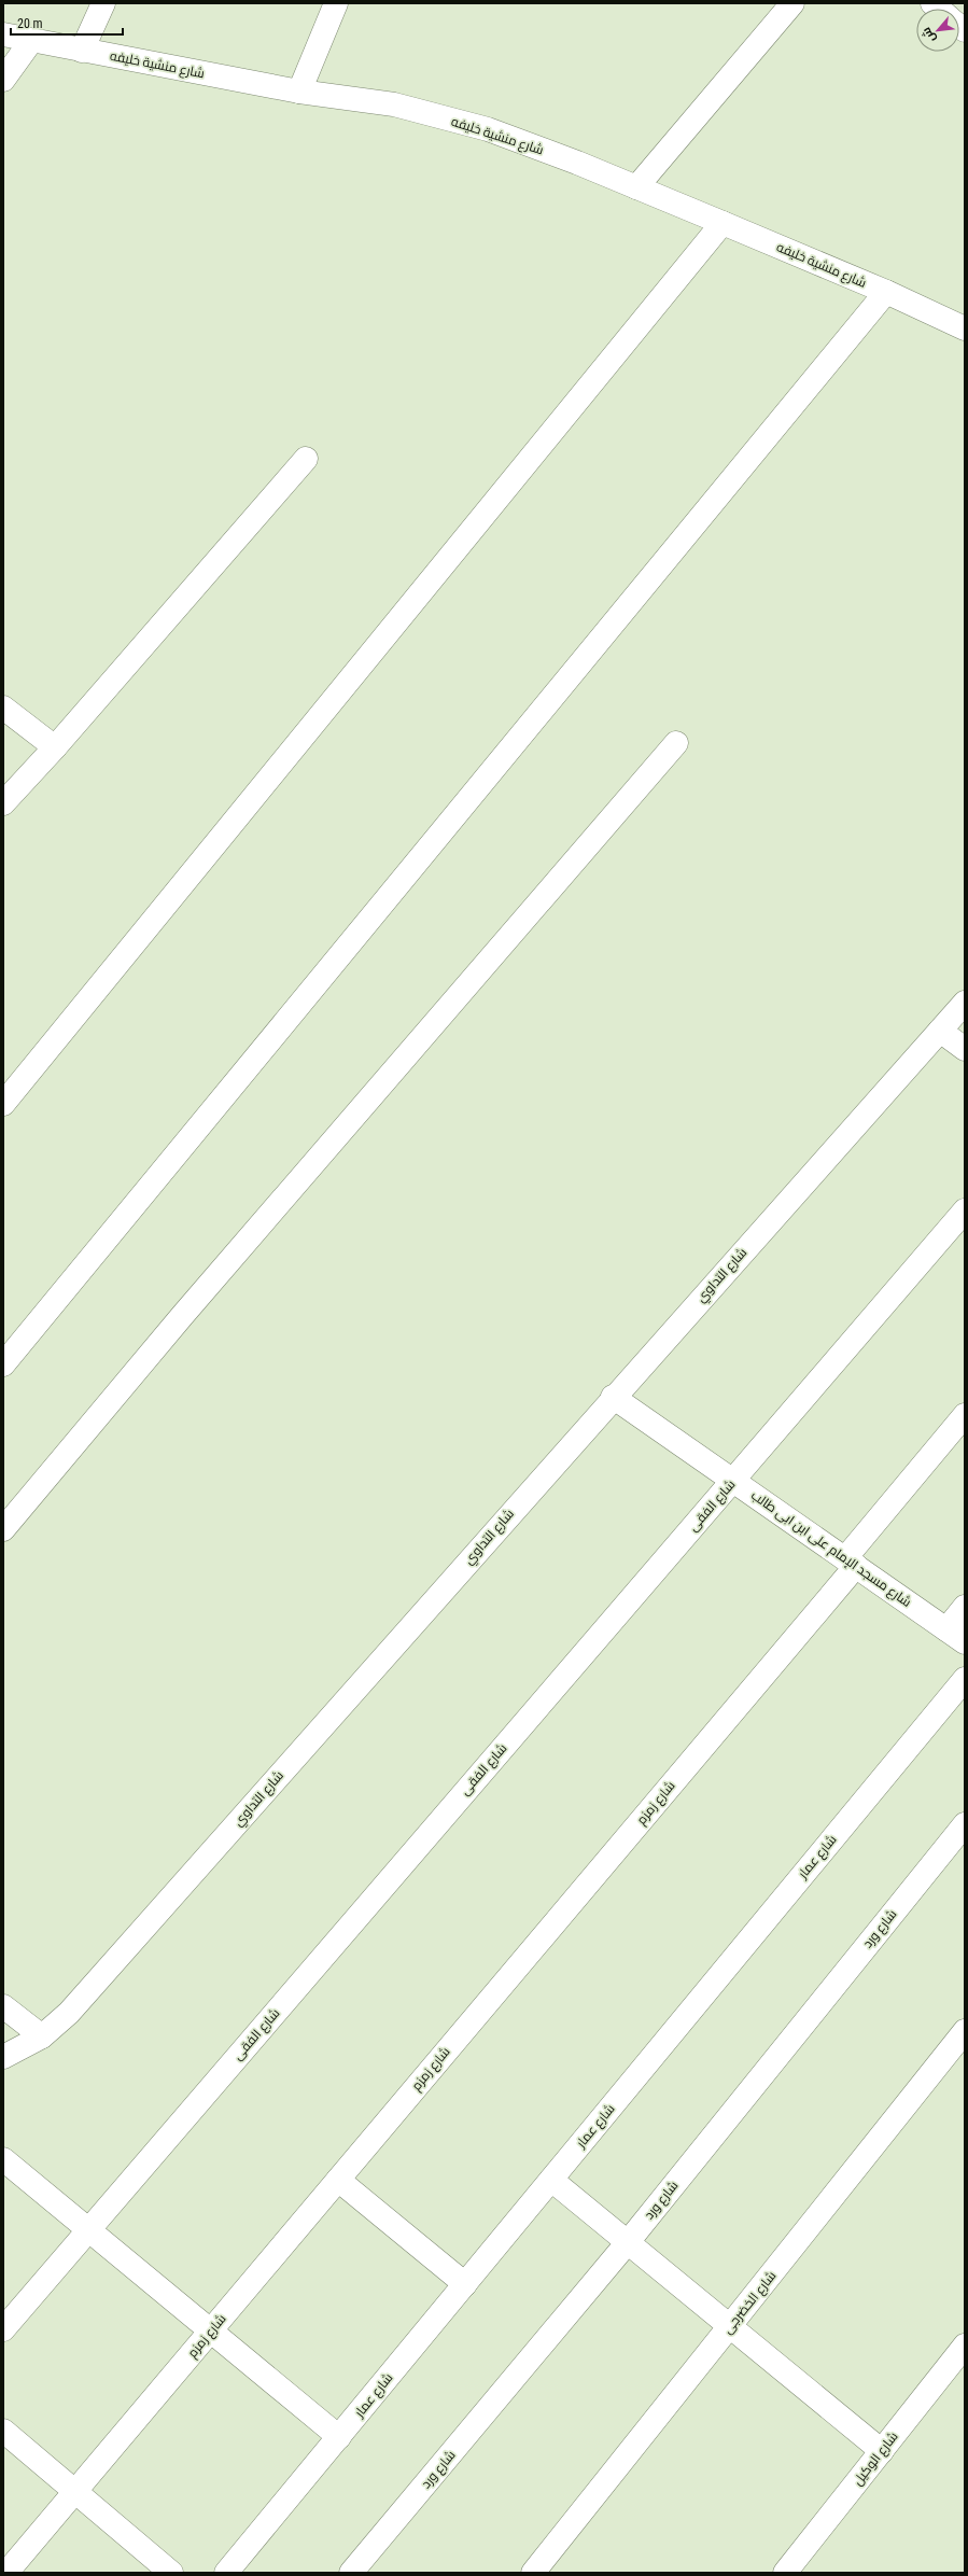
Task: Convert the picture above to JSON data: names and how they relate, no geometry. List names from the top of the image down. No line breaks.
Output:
{"streets":{"street":["شارع منشية خليفه","شارع التداوي","شارع الفقى","شارع مسجد الإمام على ابن ابى طالب","شارع زمزم","شارع عمار","شارع ورد","شارع الخضرجى","شارع الوكيل"]},"crossings":[["شارع التداوي","شارع مسجد الإمام على ابن ابى طالب"],["شارع الفقى","شارع مسجد الإمام على ابن ابى طالب"],["شارع مسجد الإمام على ابن ابى طالب","شارع زمزم"]],"scale_bar":"20 m","north":"bottom left"}
